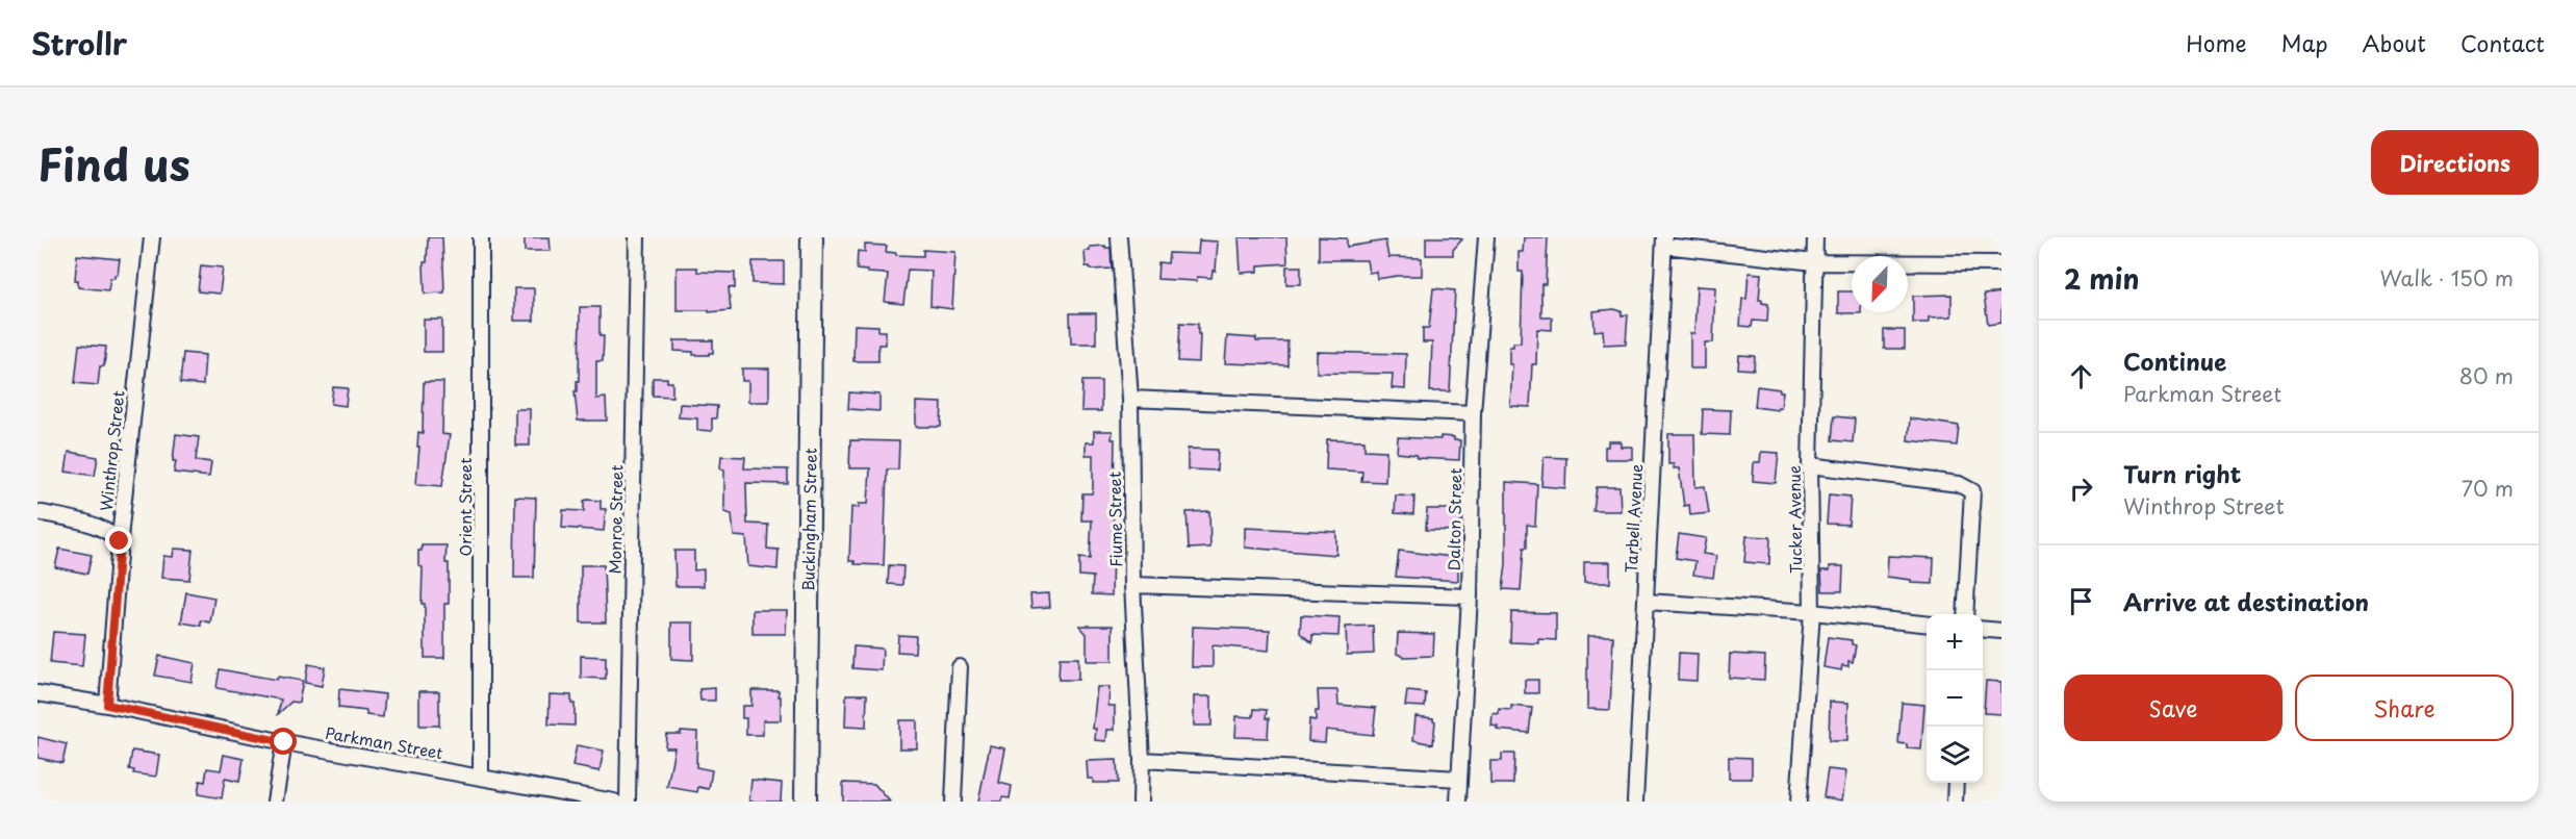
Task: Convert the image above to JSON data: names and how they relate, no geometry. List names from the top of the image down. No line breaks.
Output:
{"streets":{"main road":["Buckingham Street"],"street":["Winthrop Street","Orient Street","Tarbell Avenue","Monroe Street","Fiume Street","Dalton Street","Tucker Avenue","Parkman Street"]},"crossings":[["Winthrop Street","Parkman Street"],["Orient Street","Parkman Street"]],"north":"bottom left","page":{"header":"Strollr","nav":["Home","Map","About","Contact"],"title":"Find us","buttons":["Directions",["Save","Share"]],"heading":["2 min","Walk · 150 m"],"list":[["Continue","Parkman Street","80 m"],["Turn right","Winthrop Street","70 m"],"Arrive at destination"],"map_buttons":["+","−"]}}
